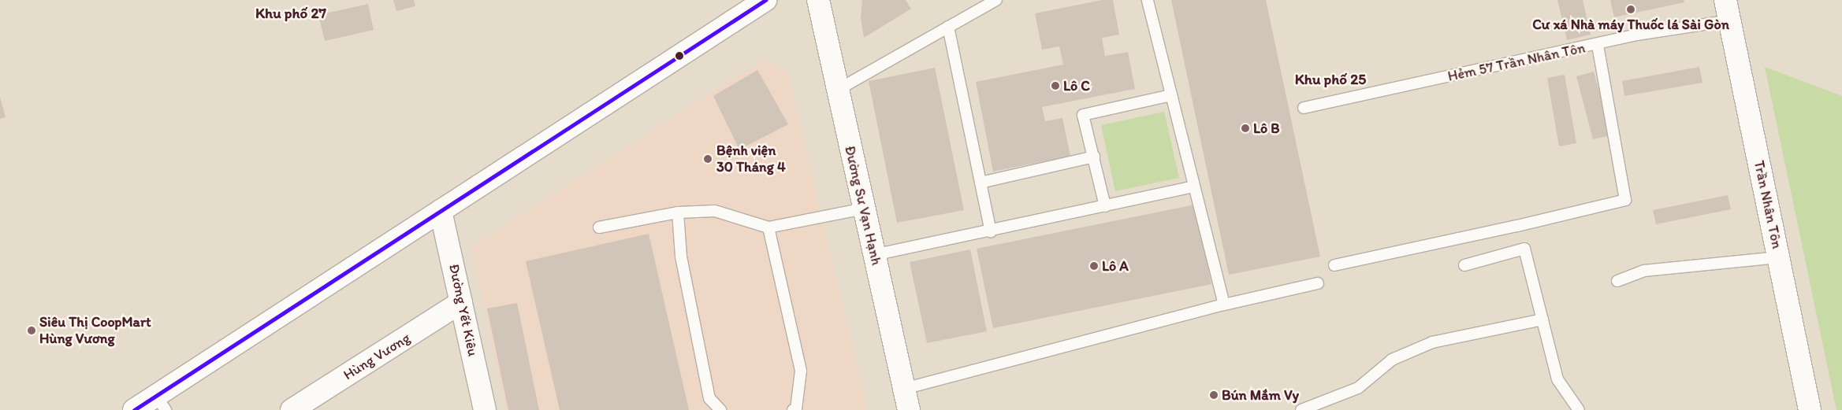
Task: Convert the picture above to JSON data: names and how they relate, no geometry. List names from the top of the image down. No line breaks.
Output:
{"streets":{"street":["Trần Nhân Tôn","Đường Sư Vạn Hạnh","Đường Yết Kiêu","Hùng Vương"],"lane":["Hẻm 57 Trần Nhân Tôn"]},"crossings":[["Hẻm 57 Trần Nhân Tôn","Trần Nhân Tôn"],["Đường Yết Kiêu","Hùng Vương"]],"districts":["Khu phố 27","Khu phố 25"],"places":["Cư xá Nhà máy Thuốc lá Sài Gòn","Lô C","Lô B","Bệnh viện 30 Tháng 4","Lô A","Siêu Thị CoopMart Hùng Vương","Bún Mắm Vy"]}
